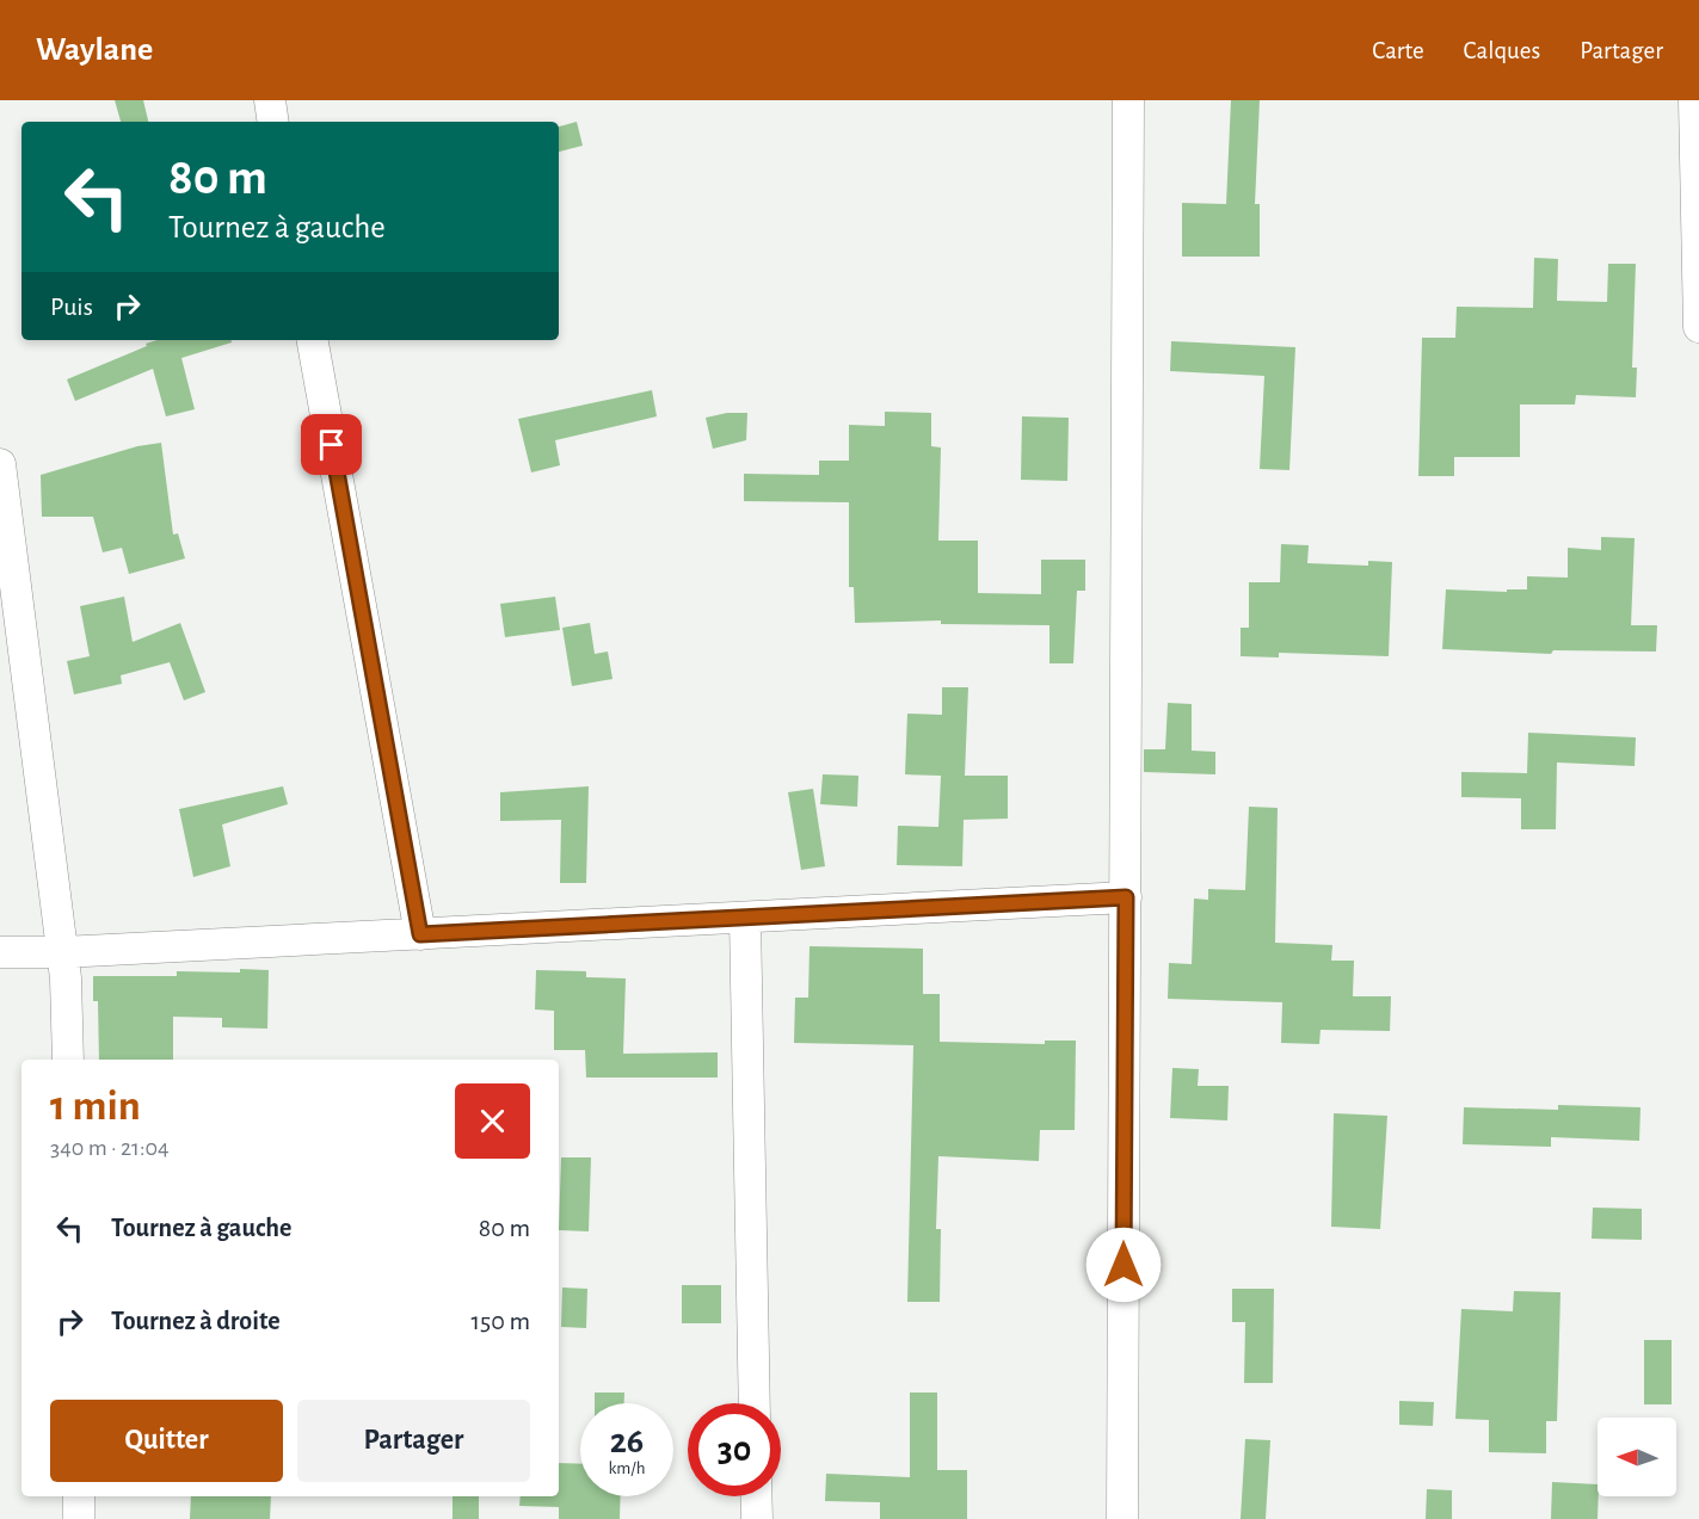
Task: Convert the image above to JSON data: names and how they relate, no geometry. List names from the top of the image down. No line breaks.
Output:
{"north":"left","page":{"header":"Waylane","nav":["Carte","Calques","Partager"],"turn":["80 m","Tournez à gauche"],"then":"Puis","heading":["1 min","340 m · 21:04"],"list":[{"name":"Tournez à gauche","value":"80 m"},{"name":"Tournez à droite","value":"150 m"}],"buttons":["Quitter","Partager"],"speed":"26 km/h","limit":"30"}}
